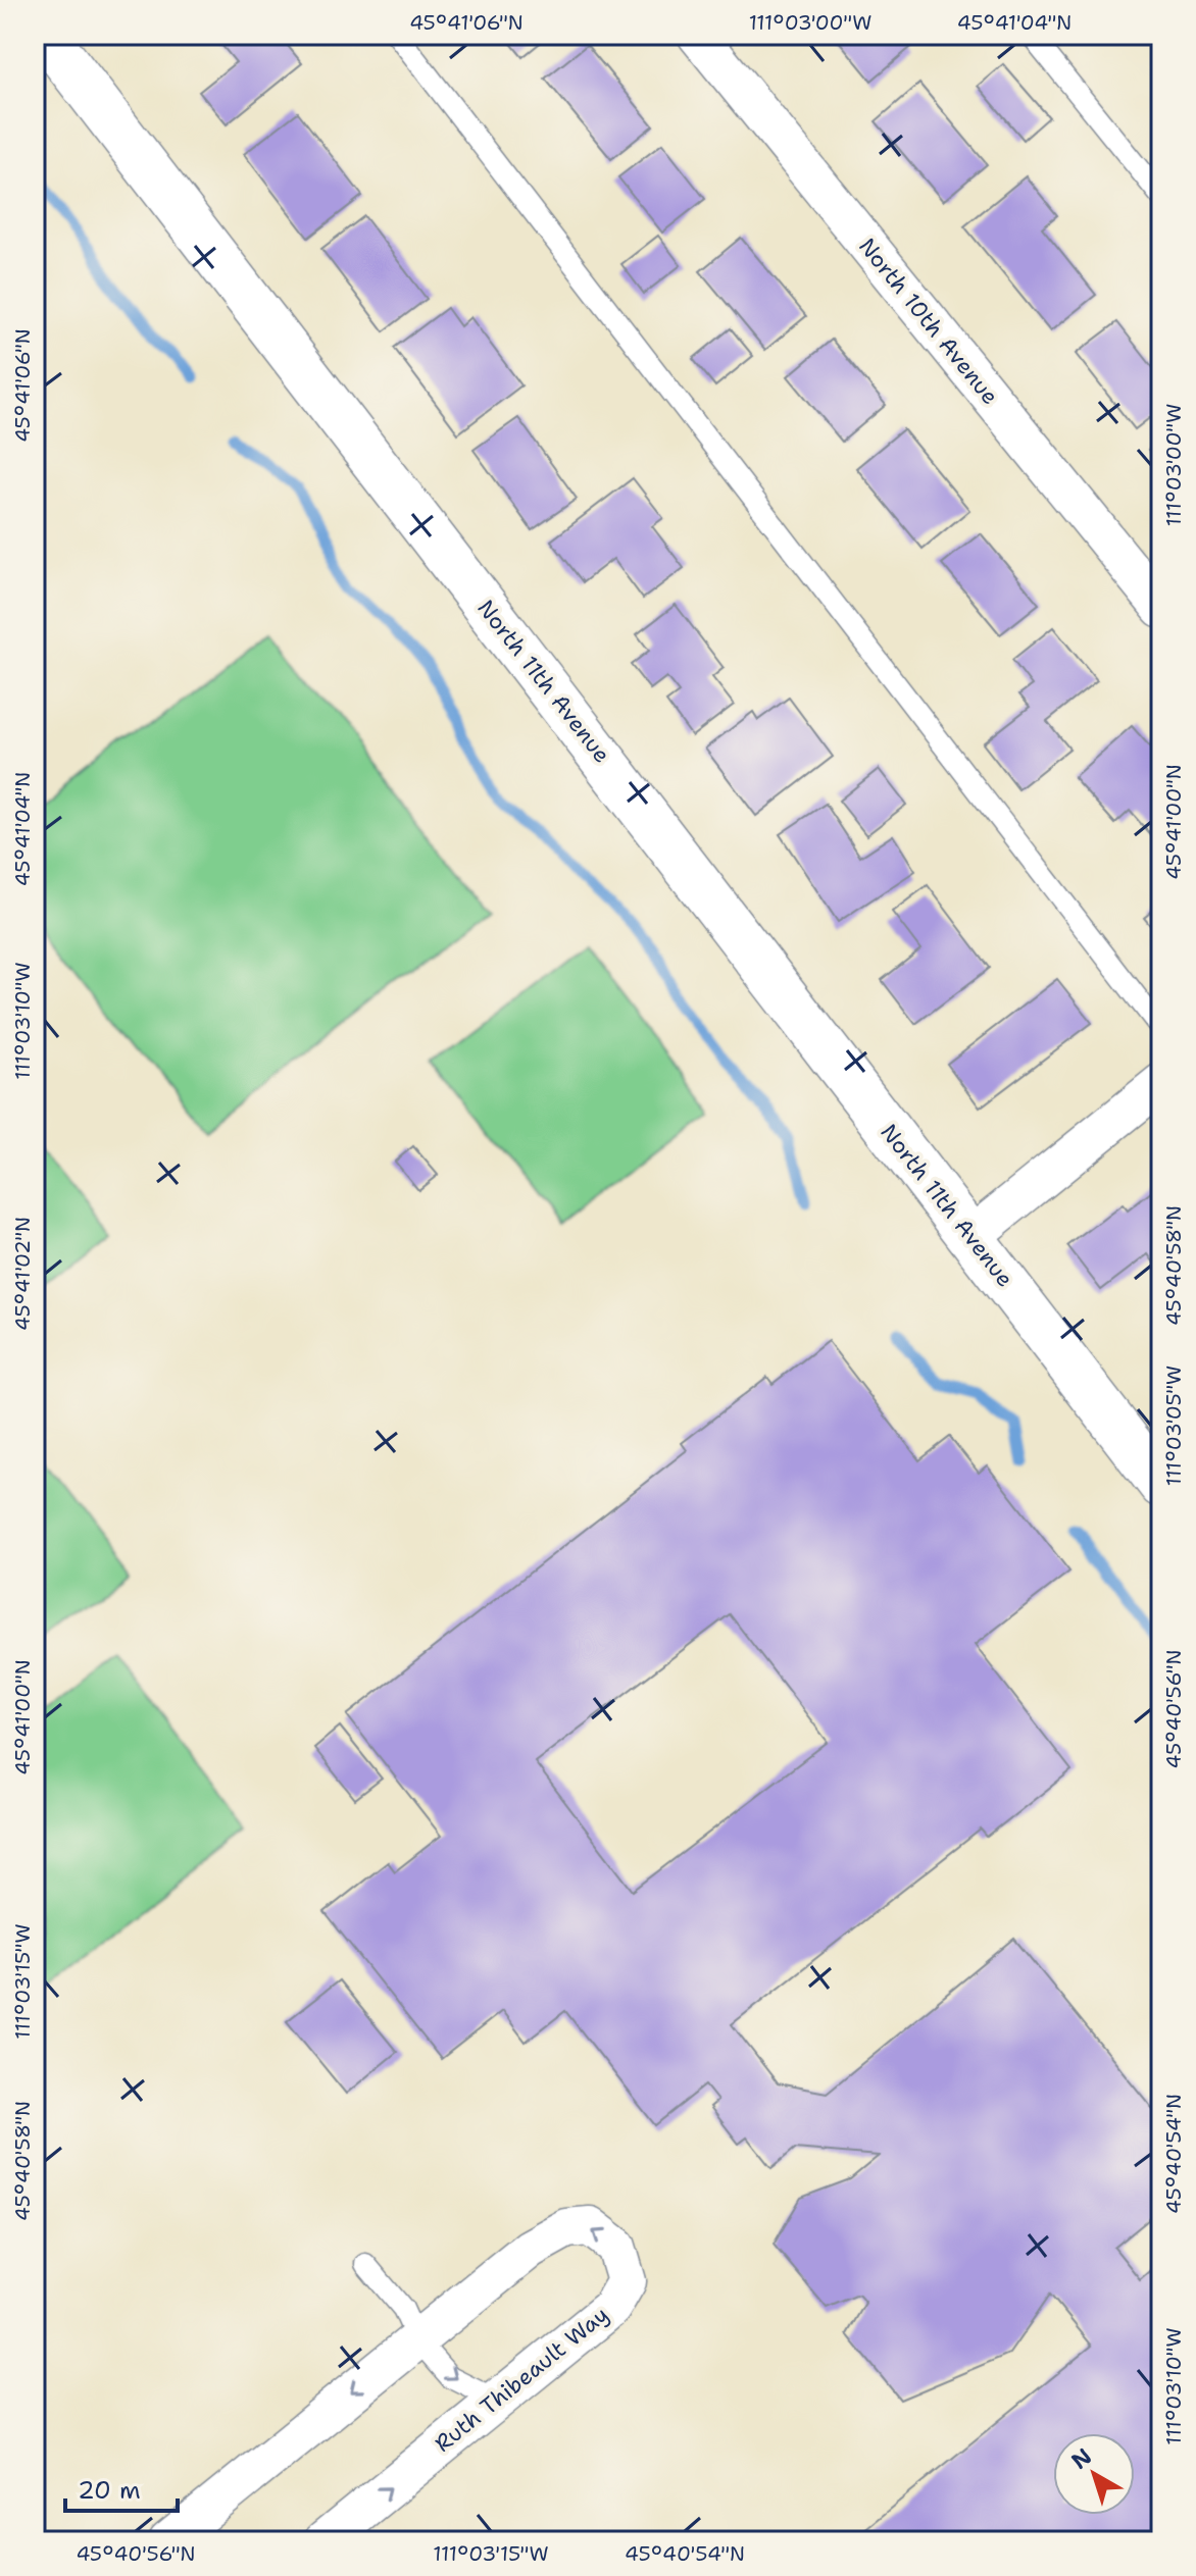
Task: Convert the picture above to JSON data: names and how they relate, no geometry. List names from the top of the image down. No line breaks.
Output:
{"streets":{"street":["North 10th Avenue","North 11th Avenue","Ruth Thibeault Way"]},"scale_bar":"20 m","north":"top left","coordinates":["45°41'06\"N","111°03'00\"W","45°41'04\"N","45°41'00\"N","111°03'10\"W","45°40'58\"N","45°41'02\"N","111°03'05\"W","45°40'56\"N","111°03'15\"W","45°40'54\"N"]}
